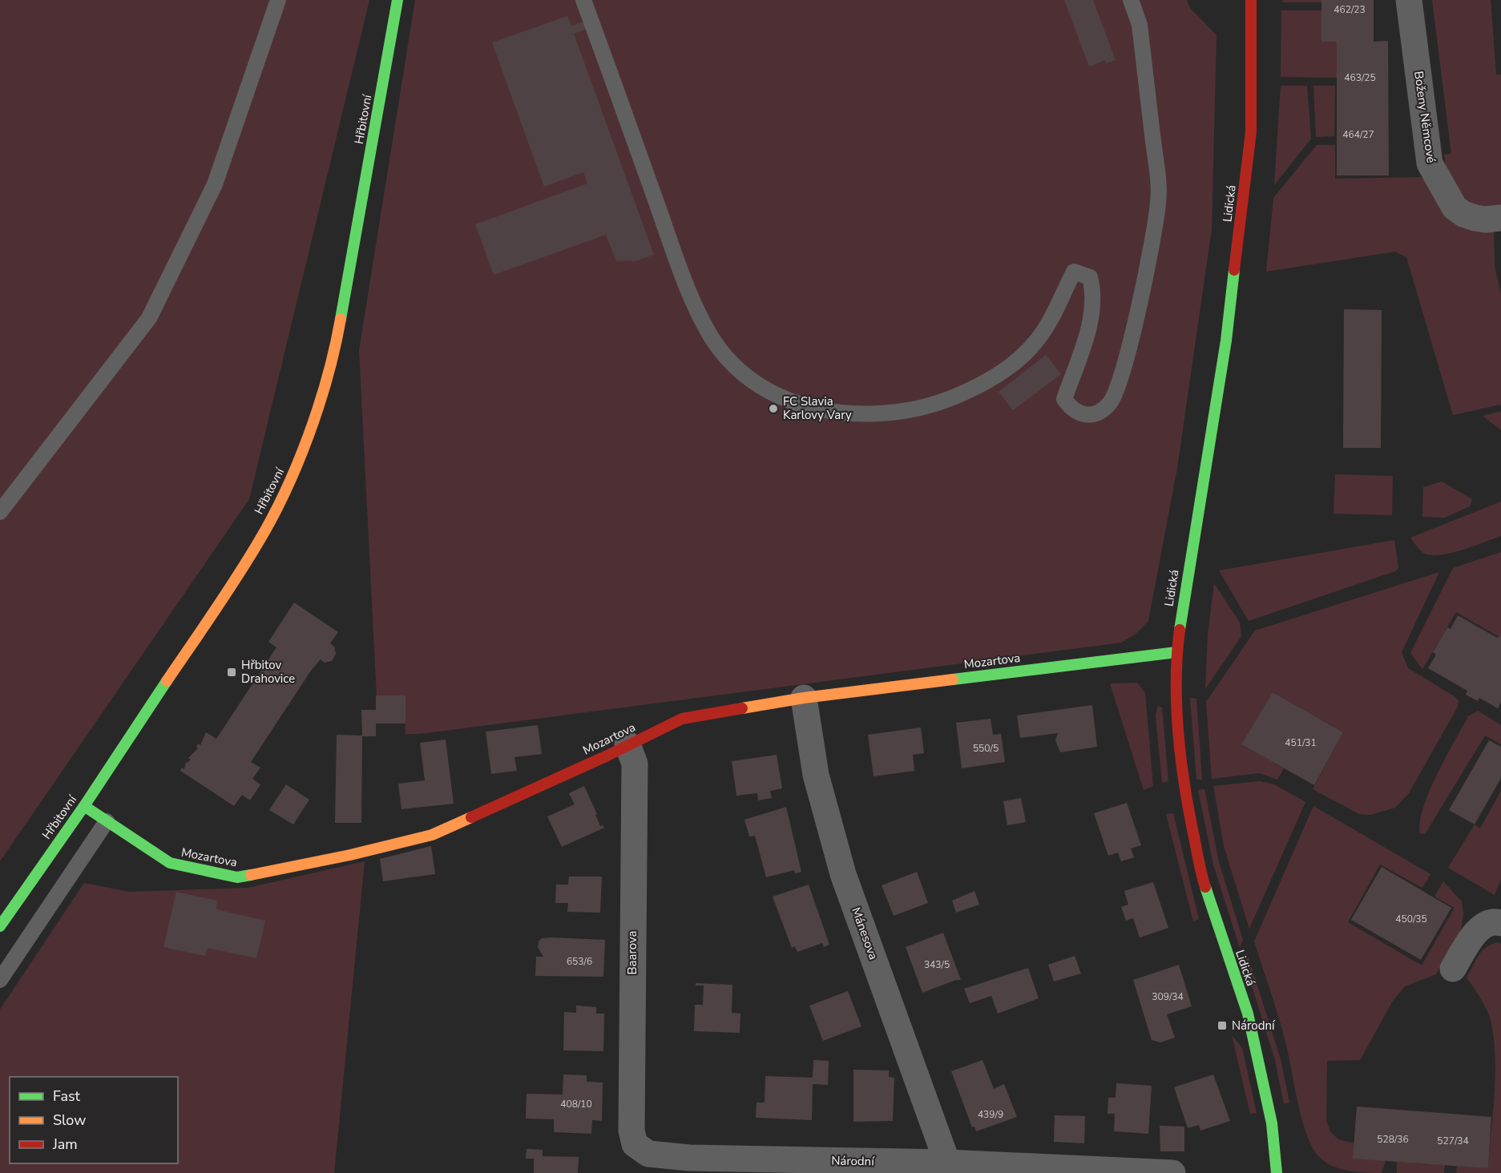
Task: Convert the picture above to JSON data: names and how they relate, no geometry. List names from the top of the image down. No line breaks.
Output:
{"streets":{"street":["Boženy Němcové","Hřbitovní","Lidická","Mozartova","Mánesova","Baarova","Národní"]},"crossings":[["Hřbitovní","Mozartova"],["Lidická","Mozartova"],["Mozartova","Mánesova"],["Mozartova","Baarova"],["Mánesova","Národní"],["Baarova","Národní"]],"places":{"other":["FC Slavia Karlovy Vary"],"transit":["Hřbitov Drahovice","Národní"]},"house_numbers":["462/23","463/25","464/27","451/31","550/5","450/35","653/6","343/5","309/34","408/10","439/9","528/36","527/34"],"legend":["Fast","Slow","Jam"]}
